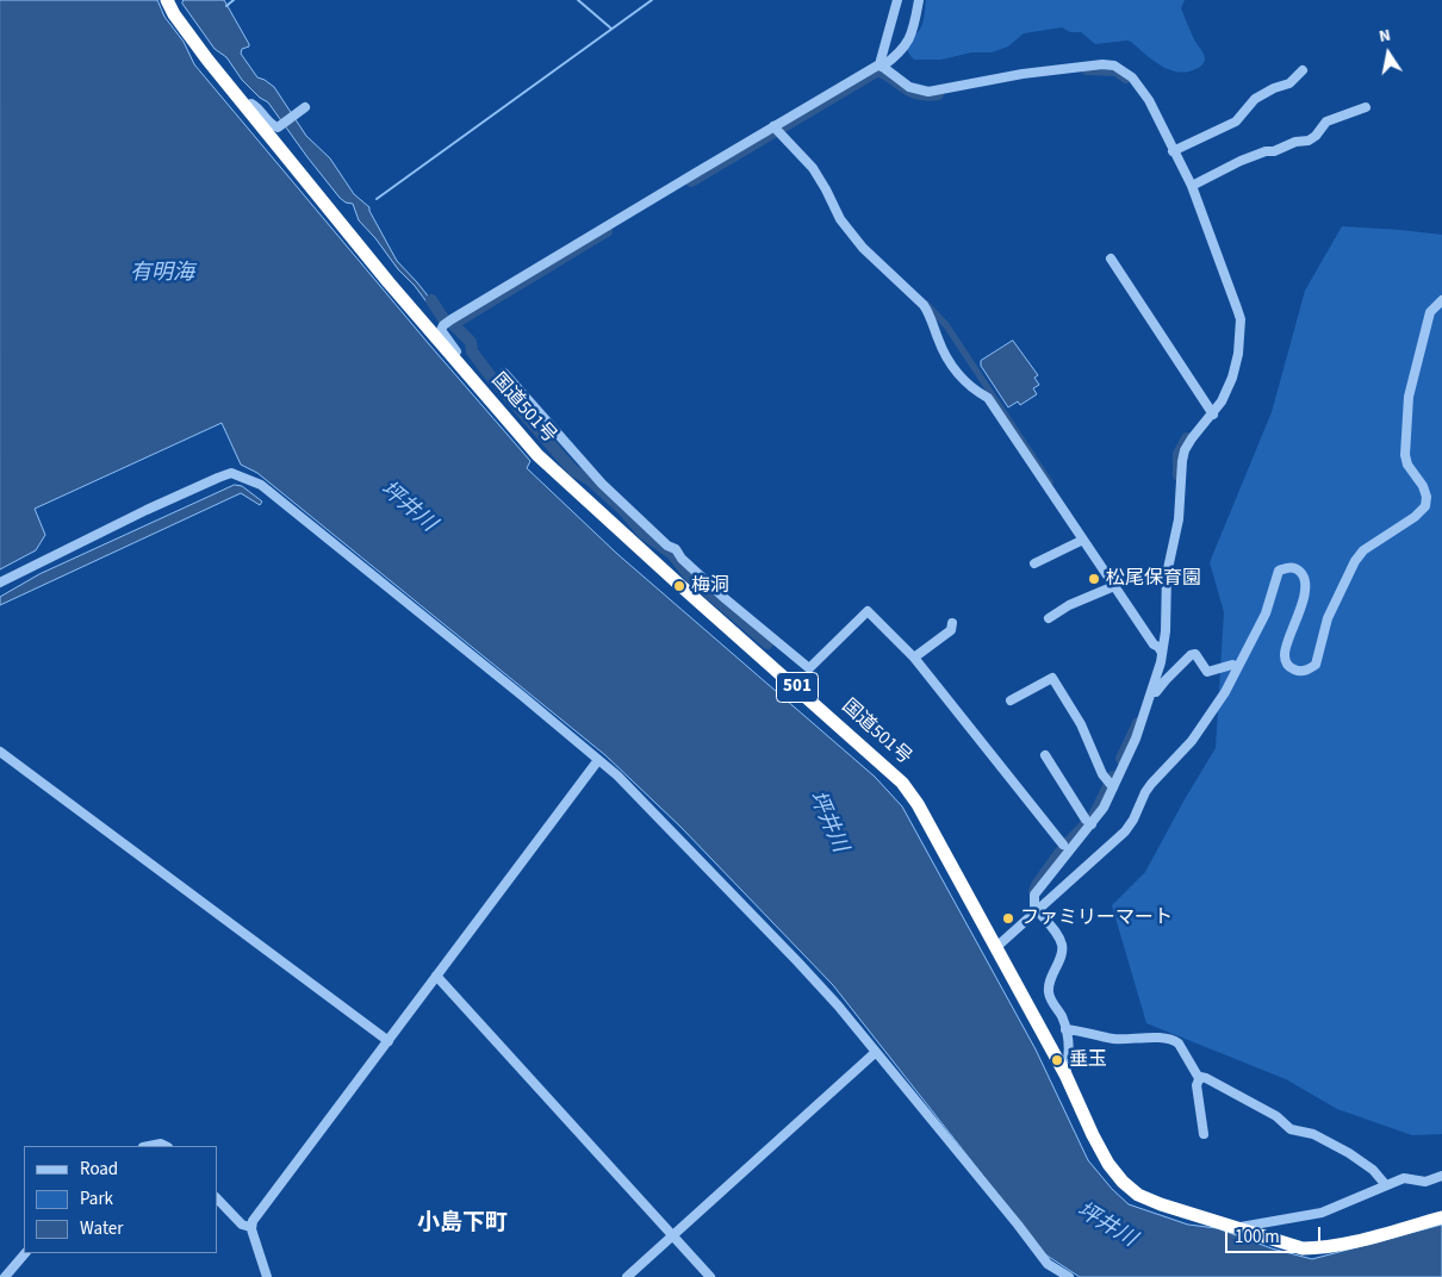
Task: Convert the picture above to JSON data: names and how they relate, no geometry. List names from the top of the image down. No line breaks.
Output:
{"streets":{"highway":["国道501号","501"]},"districts":["小島下町"],"water":["有明海","坪井川"],"places":["松尾保育園","梅洞","ファミリーマート","垂玉"],"legend":["Road","Park","Water"],"scale_bar":"100 m","north":"top"}
